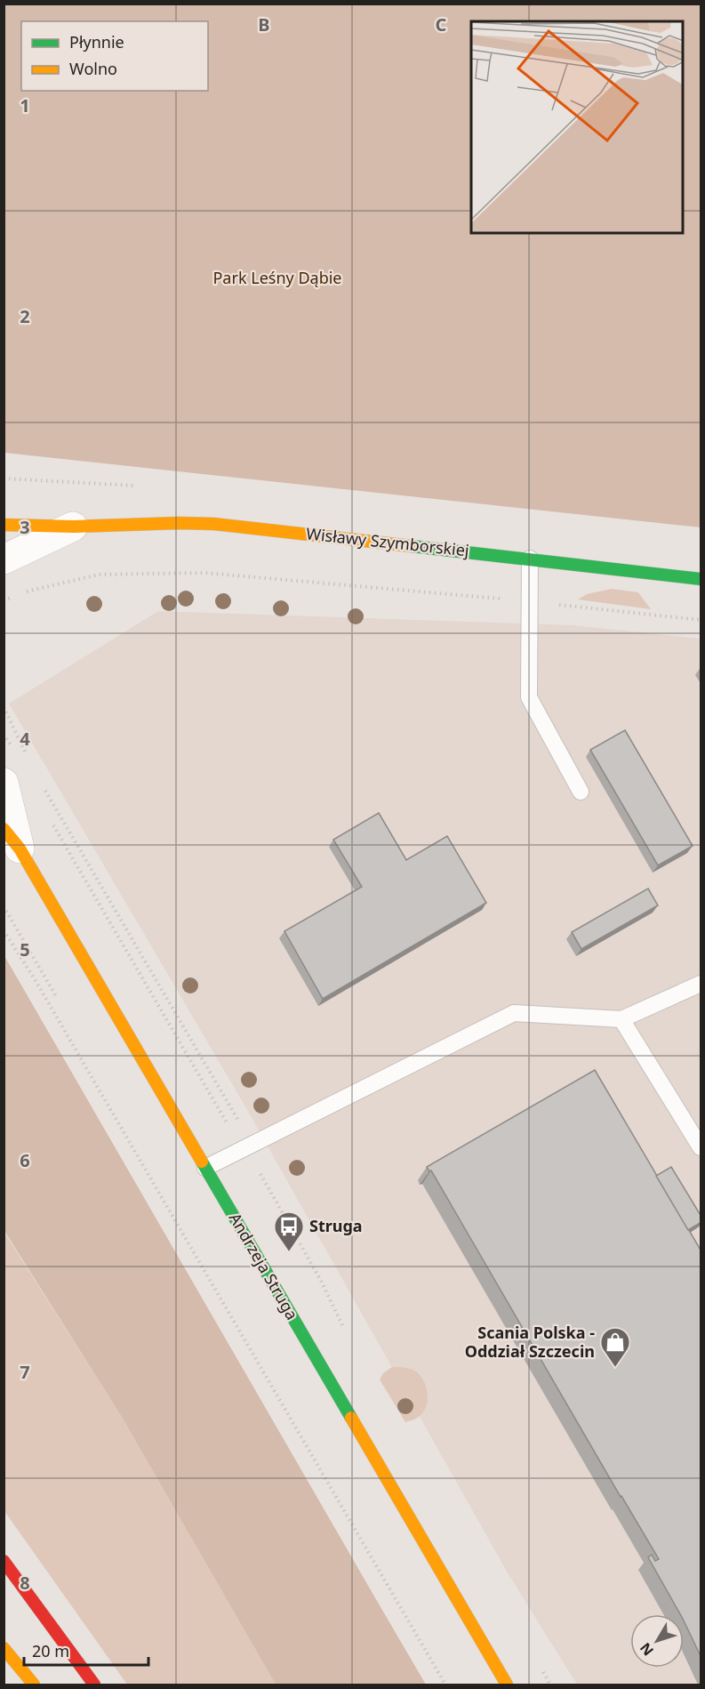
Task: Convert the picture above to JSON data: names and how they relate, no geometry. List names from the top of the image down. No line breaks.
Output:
{"streets":{"street":["Wisławy Szymborskiej","Andrzeja Struga"]},"parks":["Park Leśny Dąbie"],"places":{"bus stop":["Struga"],"shop":["Scania Polska - Oddział Szczecin"]},"legend":["Płynnie","Wolno"],"scale_bar":"20 m","north":"bottom left","grid":{"columns":["B","C"],"rows":["1","2","3","4","5","6","7","8"]}}
